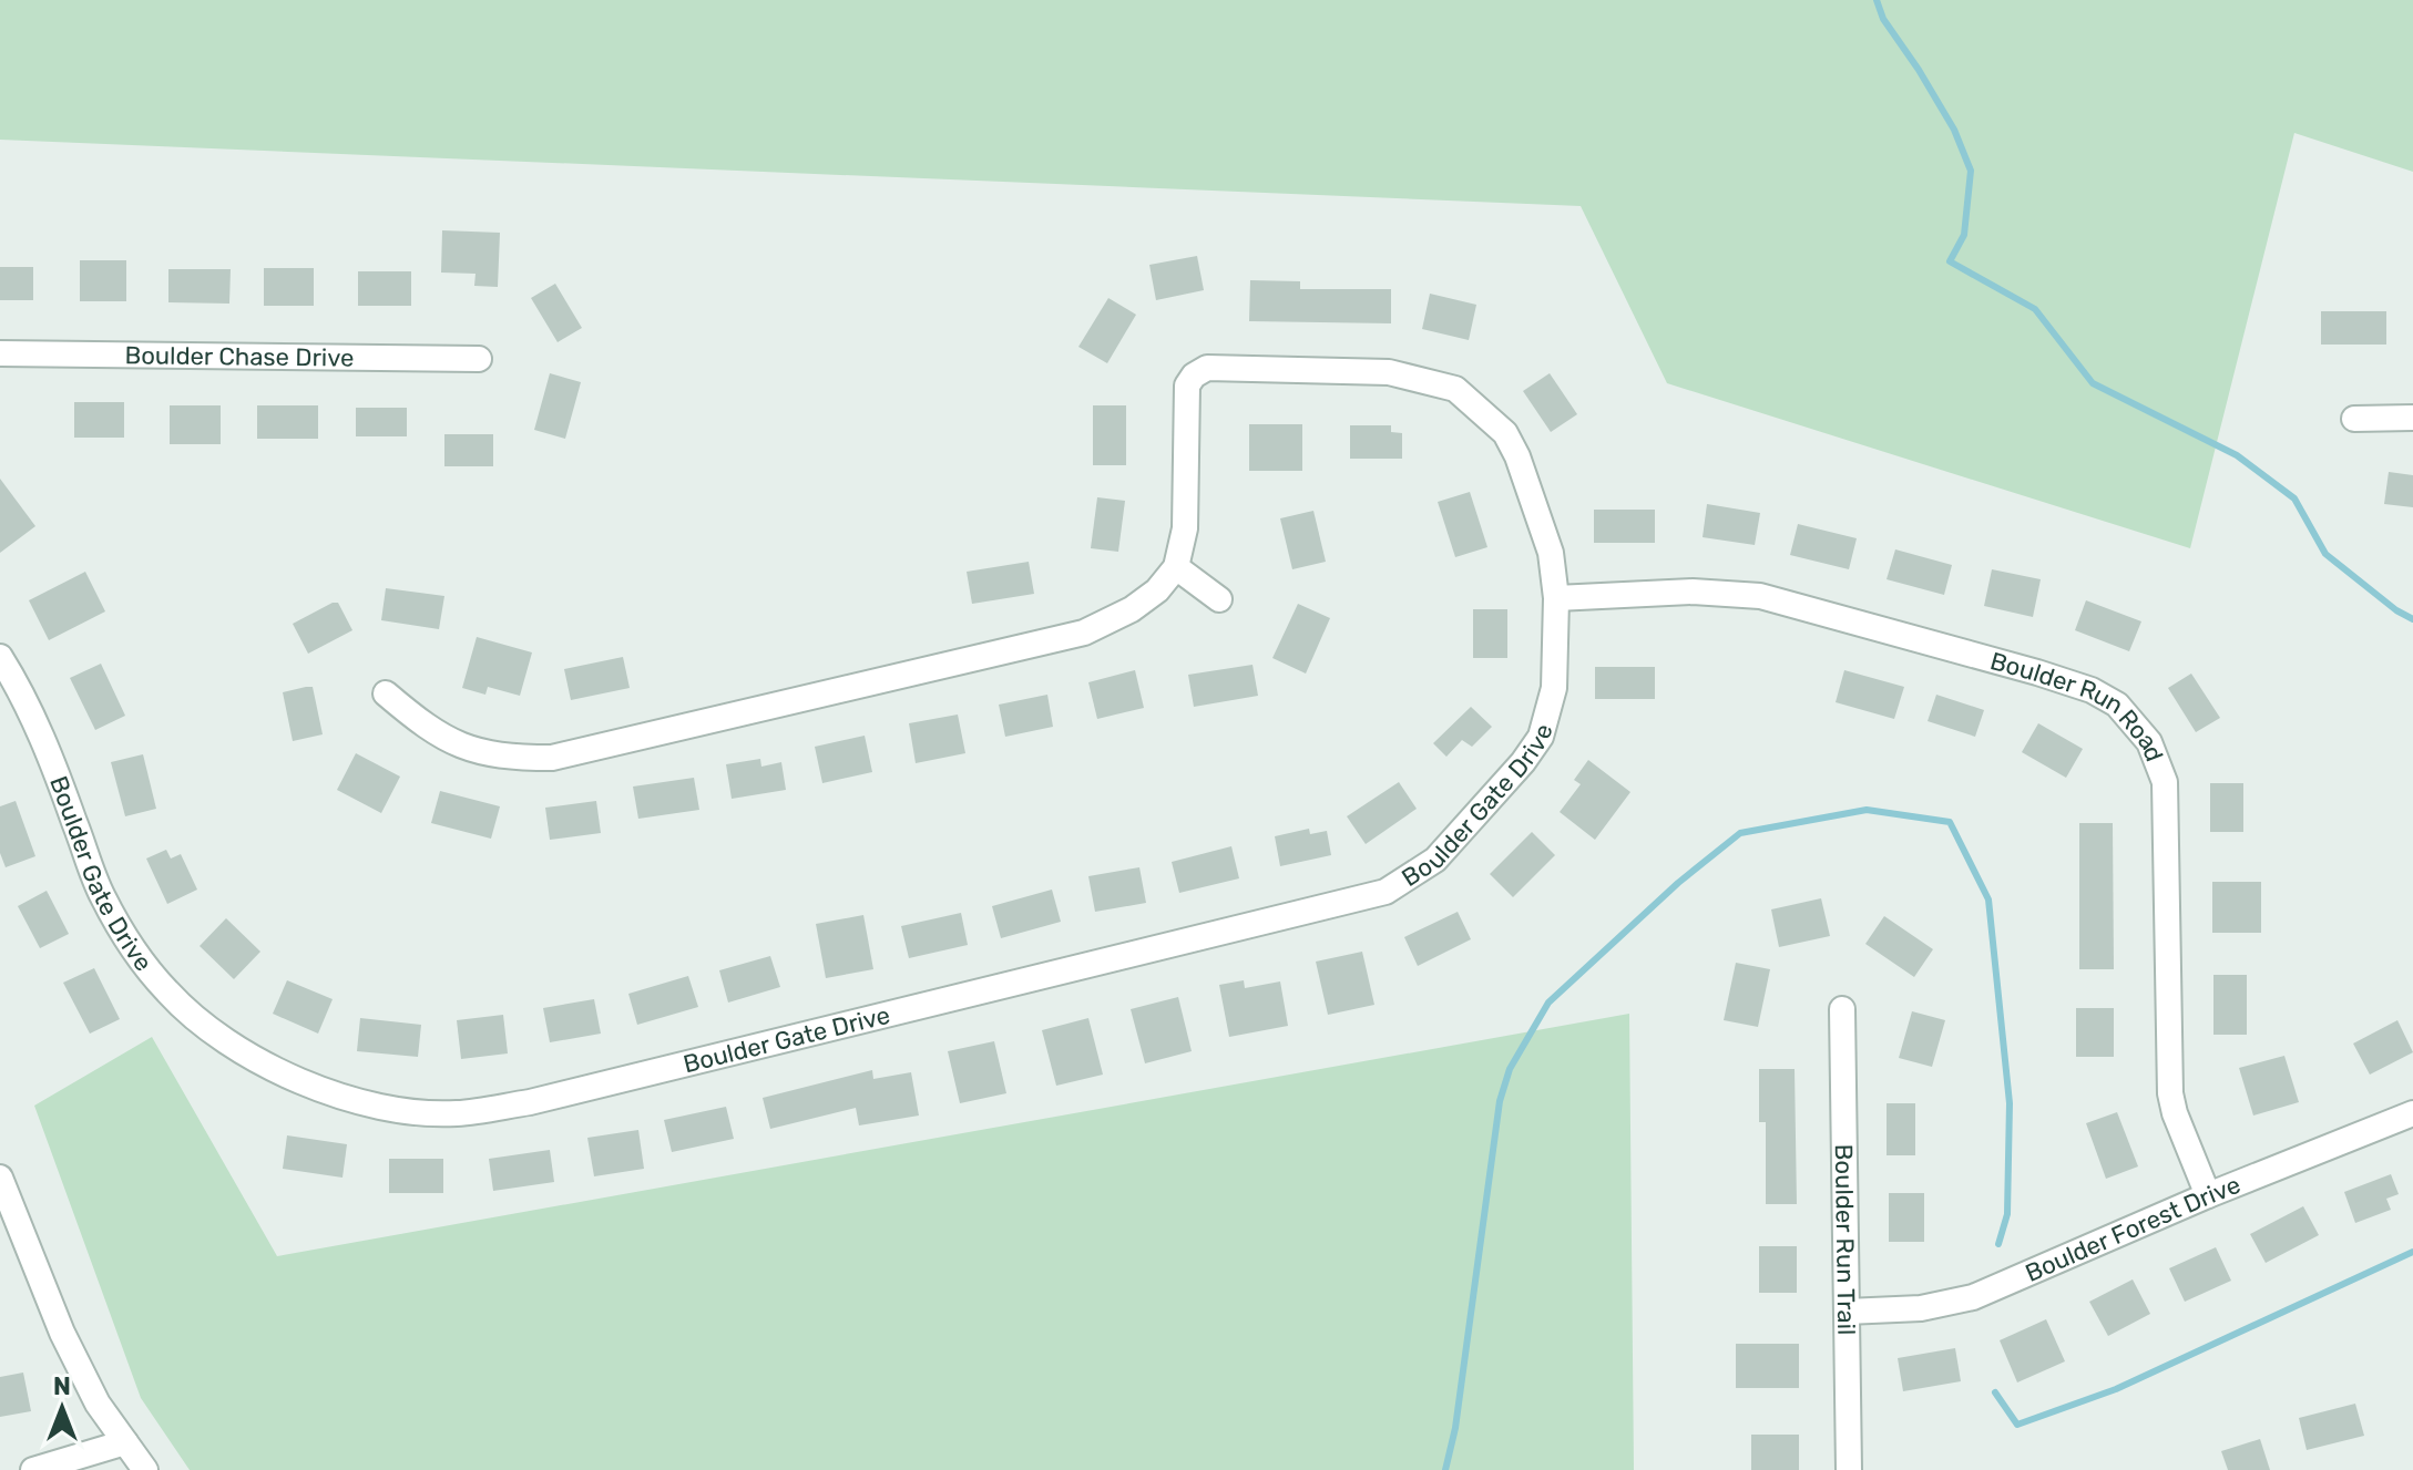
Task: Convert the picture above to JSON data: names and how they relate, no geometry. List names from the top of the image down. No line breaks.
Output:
{"streets":{"street":["Boulder Chase Drive","Boulder Run Road","Boulder Gate Drive","Boulder Forest Drive","Boulder Run Trail"]},"crossings":[["Boulder Run Road","Boulder Gate Drive"],["Boulder Run Road","Boulder Forest Drive"],["Boulder Forest Drive","Boulder Run Trail"]],"north":"top"}
